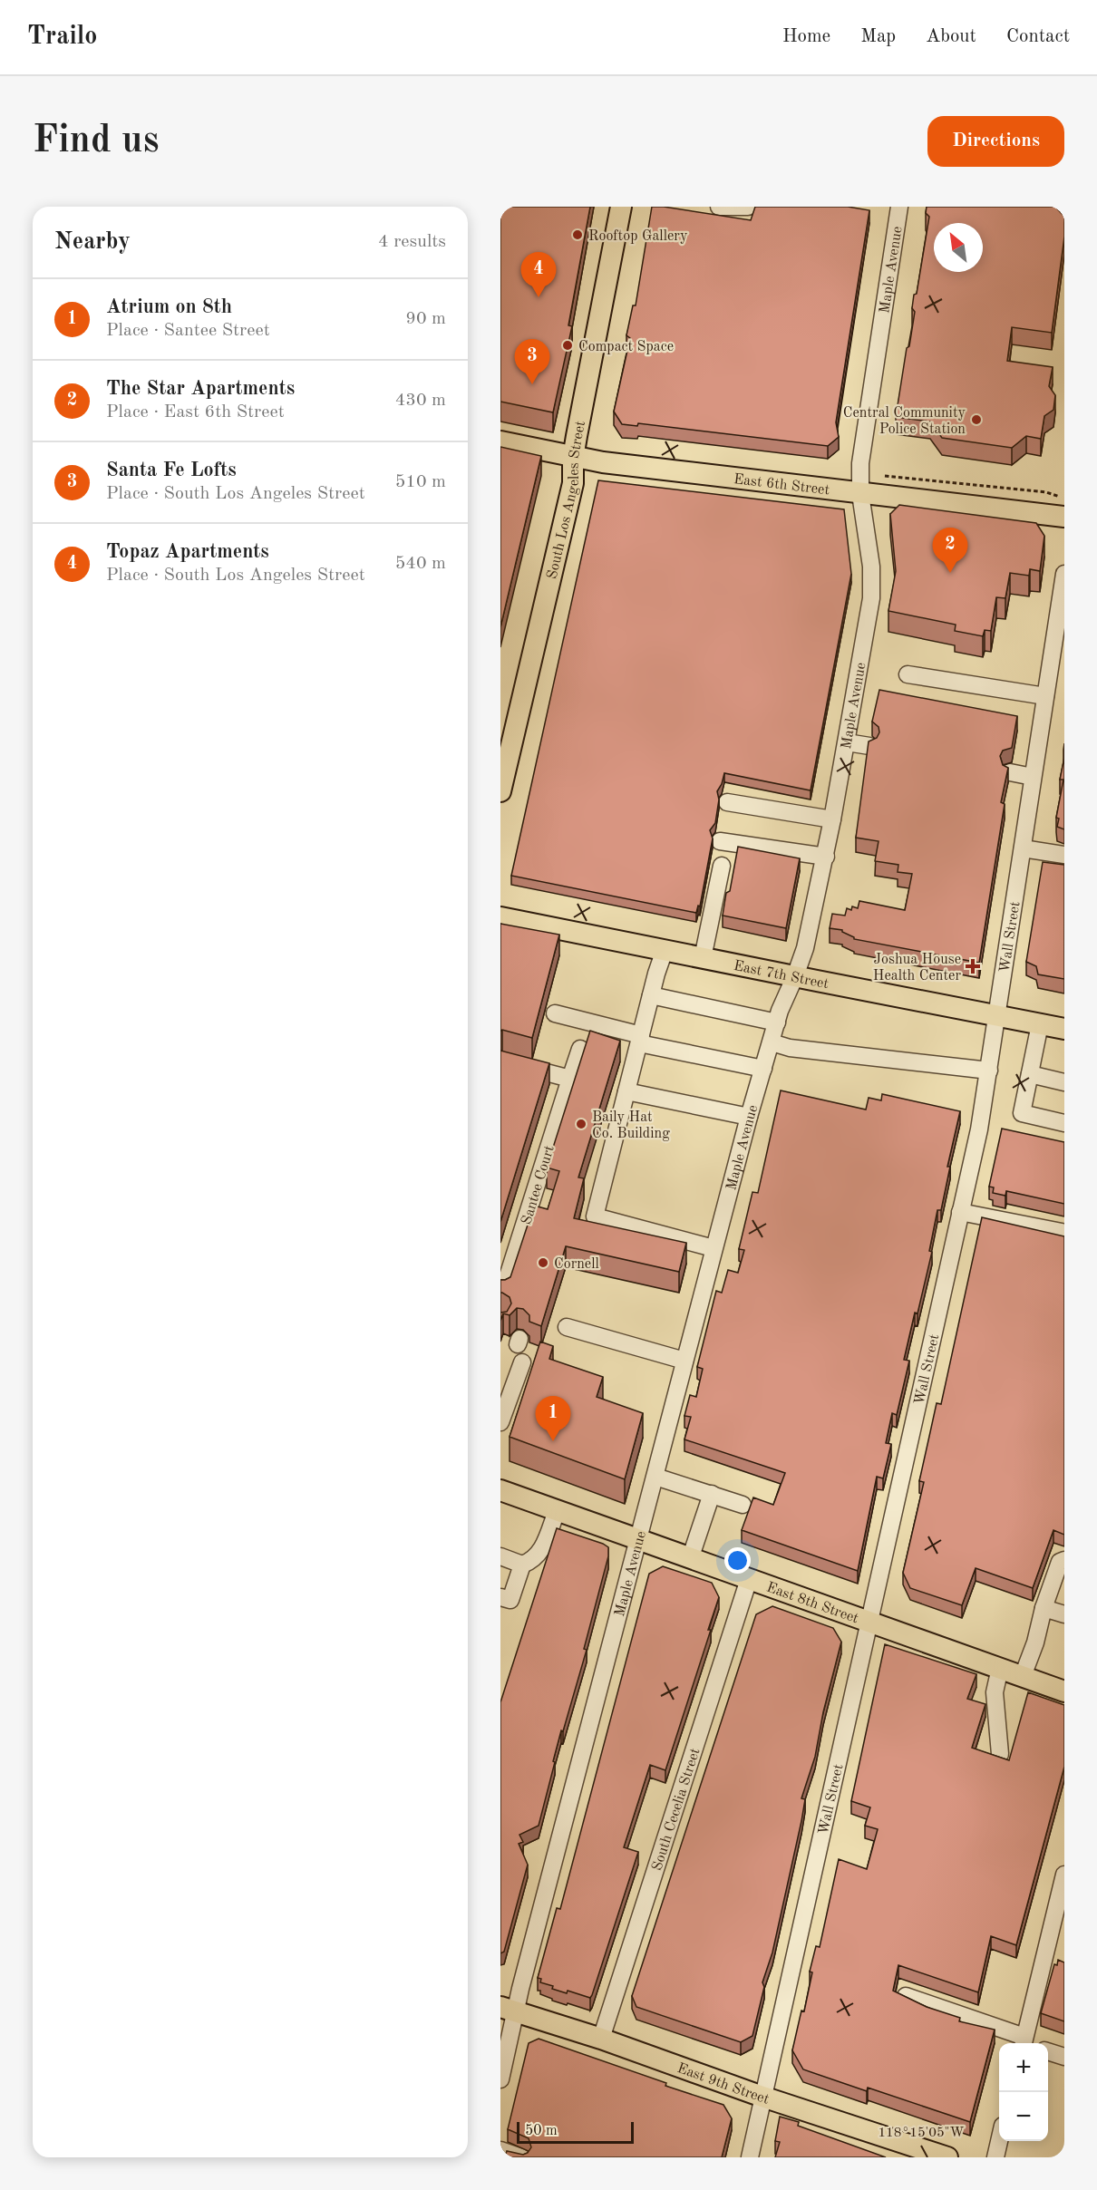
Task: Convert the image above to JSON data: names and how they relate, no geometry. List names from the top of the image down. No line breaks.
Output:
{"streets":{"main road":["East 6th Street","South Los Angeles Street","East 7th Street","East 8th Street","East 9th Street"],"street":["Maple Avenue","Wall Street","Santee Court","South Cecelia Street"]},"crossings":[["Maple Avenue","East 6th Street"],["Maple Avenue","East 7th Street"],["Maple Avenue","East 8th Street"],["Maple Avenue","East 9th Street"],["East 6th Street","South Los Angeles Street"],["Wall Street","East 7th Street"],["Wall Street","East 8th Street"],["Wall Street","East 9th Street"],["East 8th Street","South Cecelia Street"],["South Cecelia Street","East 9th Street"]],"places":{"other":["Rooftop Gallery","Compact Space","Central Community Police Station","Baily Hat Co. Building","Cornell"],"health":["Joshua House Health Center"]},"scale_bar":"50 m","north":"top left","page":{"header":"Trailo","nav":["Home","Map","About","Contact"],"buttons":"Directions","title":"Find us","heading":["Nearby","4 results"],"pins":["4","3","2","1"],"list":[{"mark":"1","name":"Atrium on 8th","note":"Place · Santee Street","value":"90 m"},{"mark":"2","name":"The Star Apartments","note":"Place · East 6th Street","value":"430 m"},{"mark":"3","name":"Santa Fe Lofts","note":"Place · South Los Angeles Street","value":"510 m"},{"mark":"4","name":"Topaz Apartments","note":"Place · South Los Angeles Street","value":"540 m"}],"map_buttons":["+","−"],"scale":"50 m"},"coordinates":["118°15'05\"W"]}
